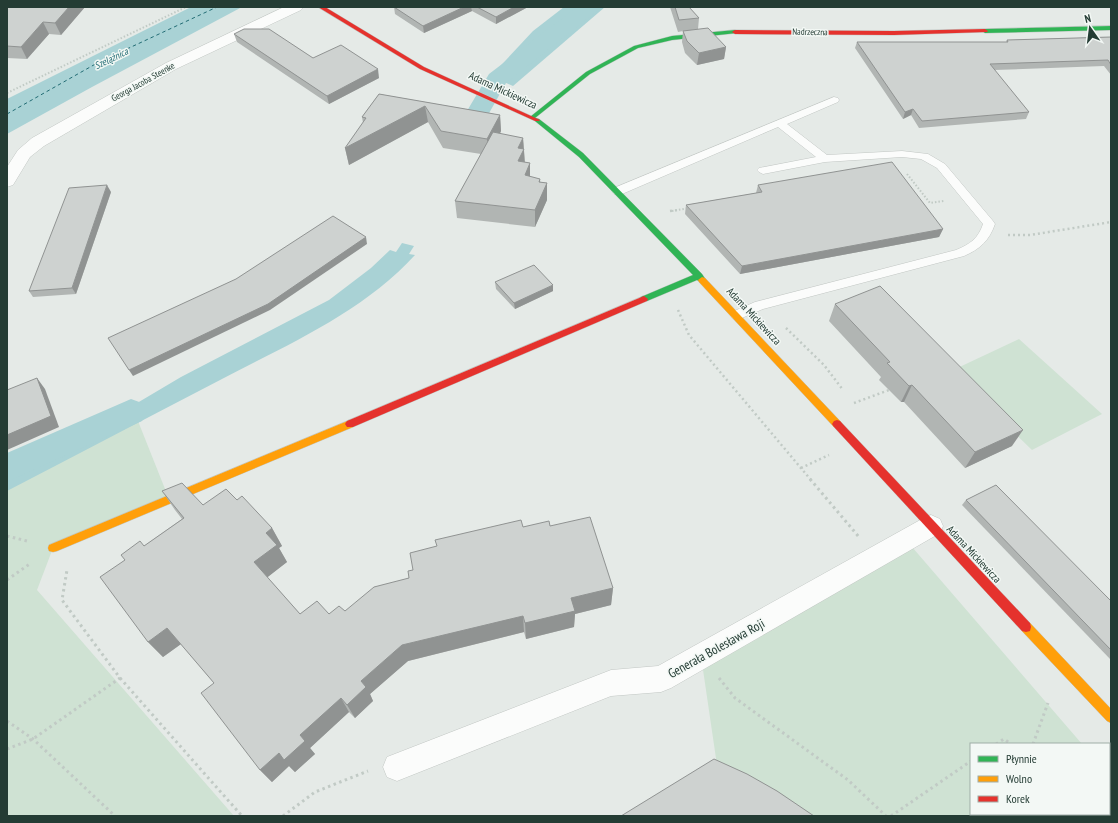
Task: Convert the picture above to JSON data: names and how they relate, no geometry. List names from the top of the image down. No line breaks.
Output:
{"streets":{"street":["Nadrzeczna","Georga Jacoba Steenke","Adama Mickiewicza","Generała Bolesława Roji"]},"crossings":[["Nadrzeczna","Adama Mickiewicza"],["Adama Mickiewicza","Generała Bolesława Roji"]],"water":["Szelążnica"],"legend":["Płynnie","Wolno","Korek"],"north":"top"}
